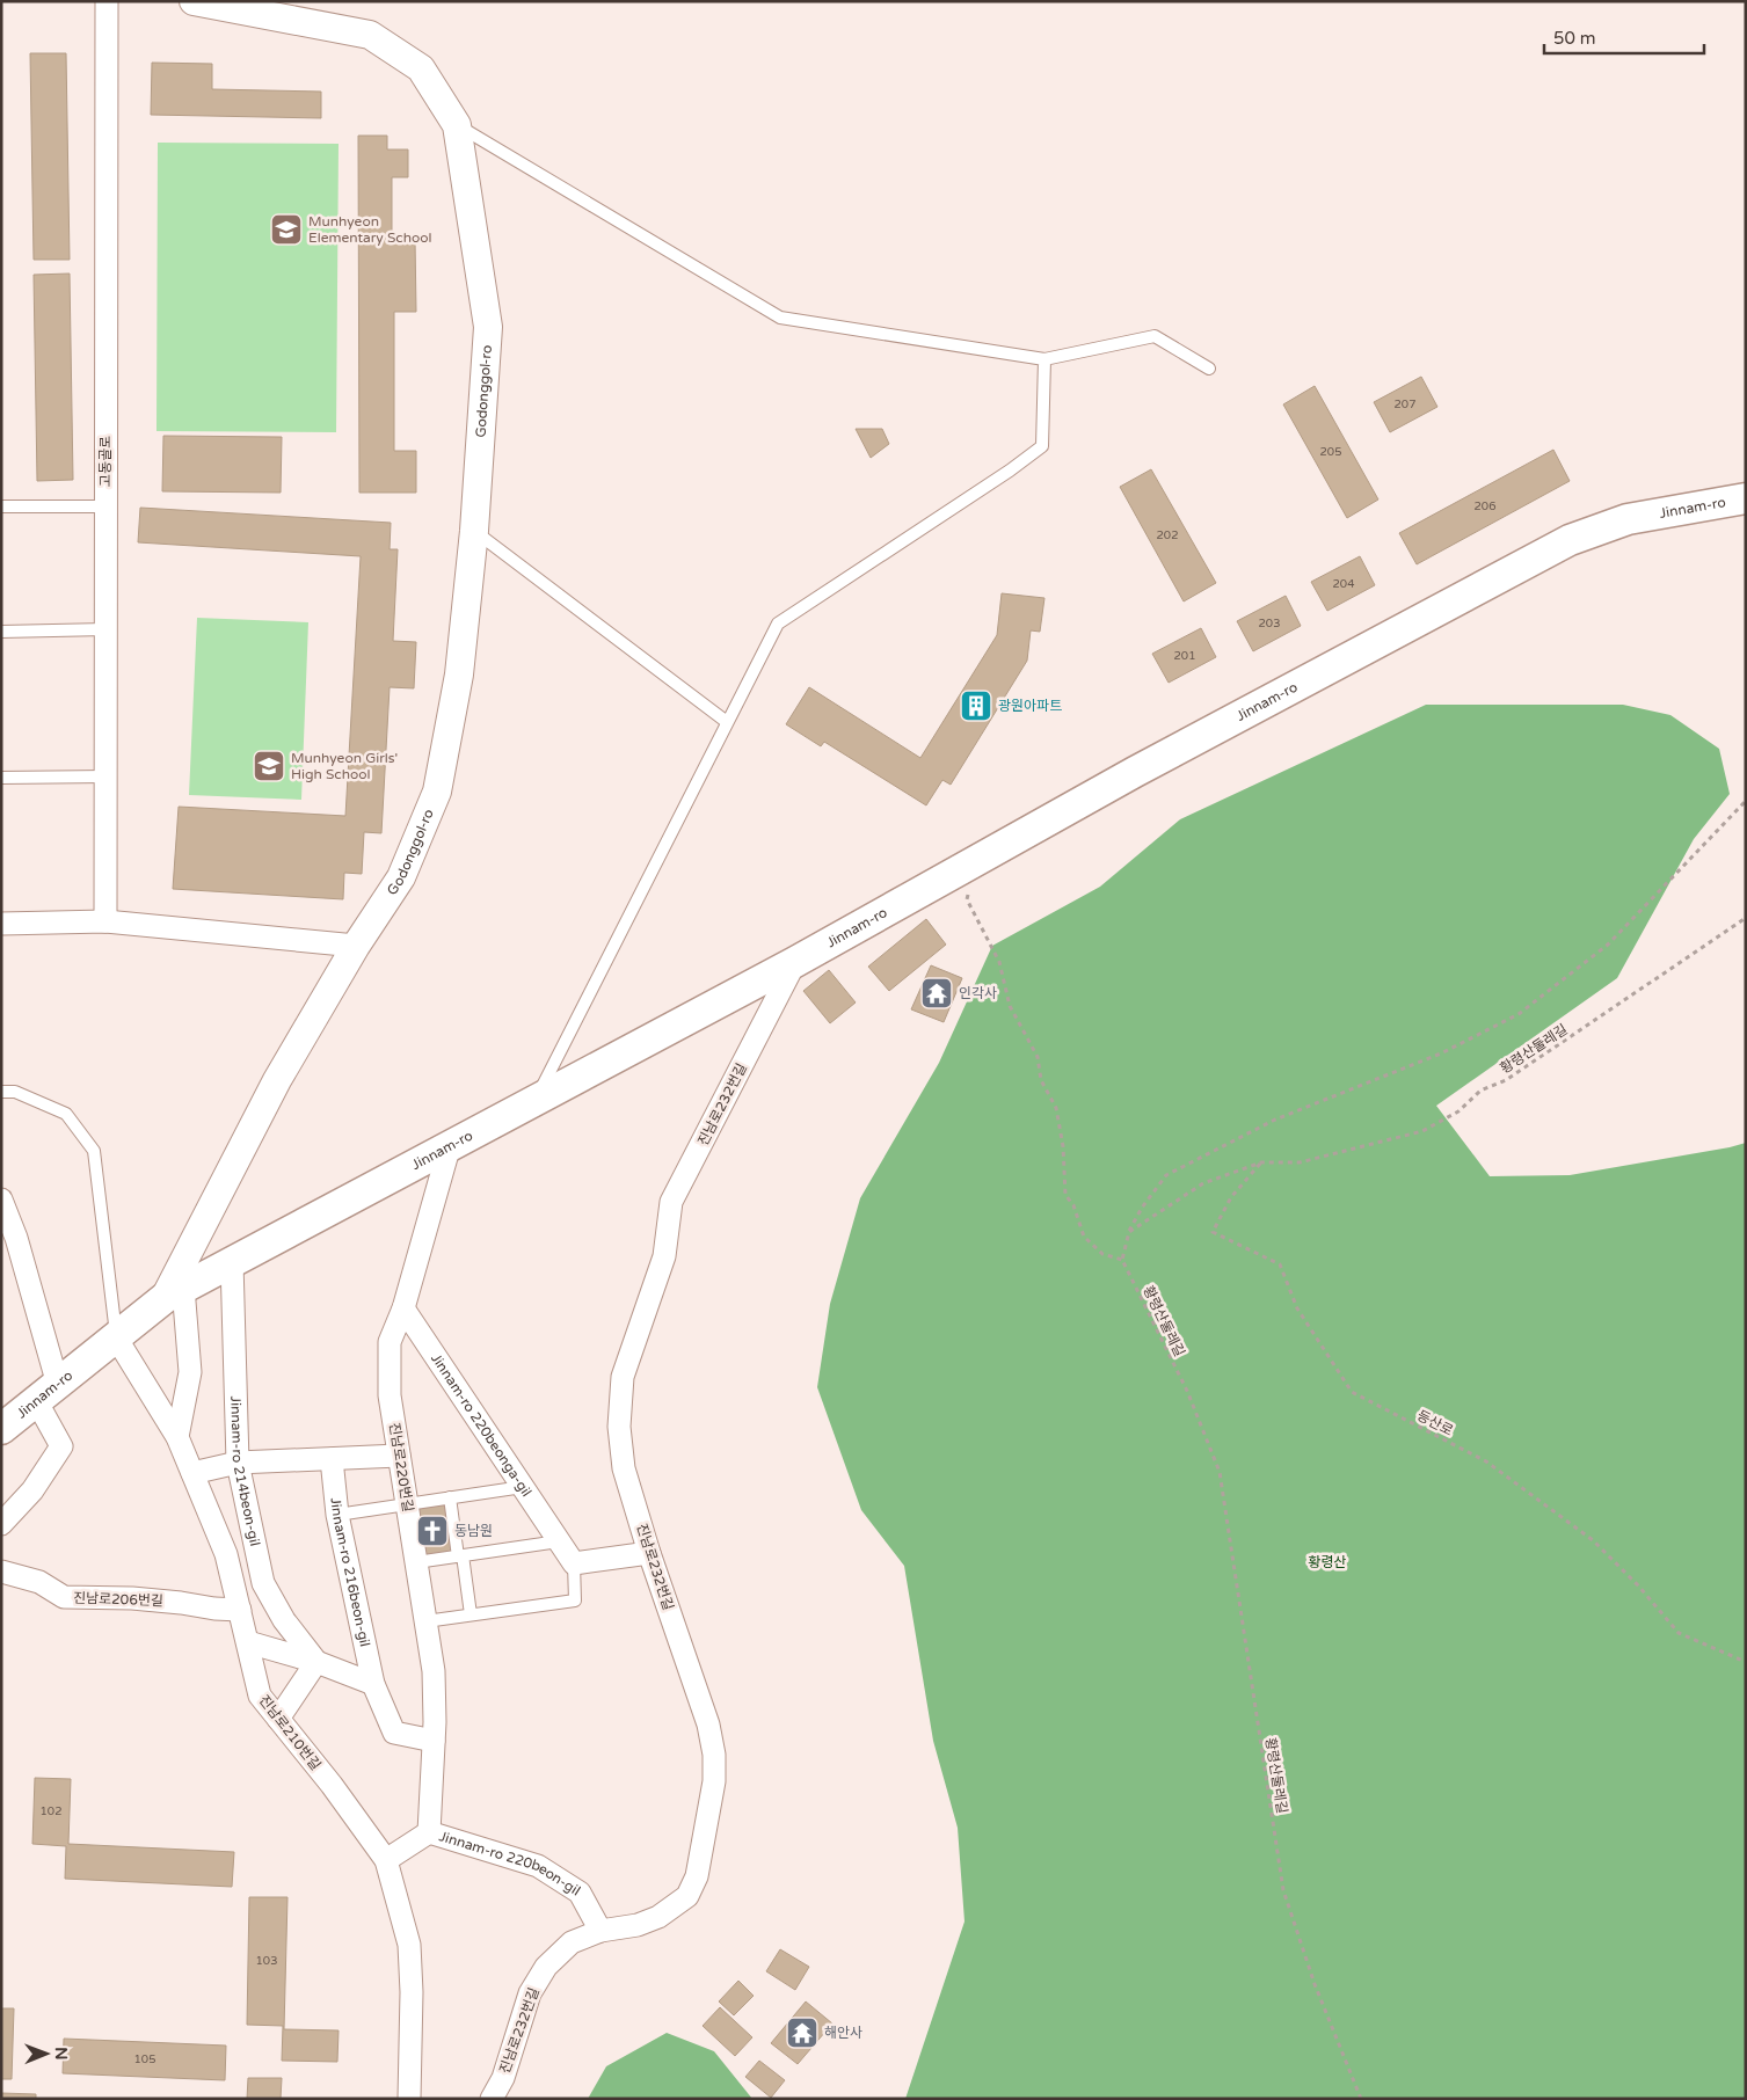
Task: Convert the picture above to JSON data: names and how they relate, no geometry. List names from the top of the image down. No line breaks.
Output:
{"streets":{"main road":["Jinnam-ro"],"street":["Godonggol-ro","고동골로","진남로232번길","Jinnam-ro 220beonga-gil","진남로220번길","Jinnam-ro 214beon-gil","Jinnam-ro 216beon-gil","진남로206번길","진남로210번길","Jinnam-ro 220beon-gil"],"path":["황령산둘레길","등산로"]},"crossings":[["Godonggol-ro","Jinnam-ro"],["Jinnam-ro","진남로232번길"],["Jinnam-ro","진남로220번길"],["Jinnam-ro","Jinnam-ro 214beon-gil"],["Jinnam-ro","진남로210번길"],["황령산둘레길","등산로"],["진남로232번길","Jinnam-ro 220beon-gil"],["Jinnam-ro 220beonga-gil","진남로220번길"],["진남로220번길","Jinnam-ro 216beon-gil"],["진남로220번길","Jinnam-ro 220beon-gil"],["진남로206번길","진남로210번길"]],"parks":["황령산"],"places":{"school or university":["Munhyeon Elementary School","Munhyeon Girls' High School"],"building":["광원아파트"],"temple":["인각사","해안사"],"church":["동남원"]},"house_numbers":["207","205","206","202","204","203","201","102","103","105"],"scale_bar":"50 m","north":"right"}
